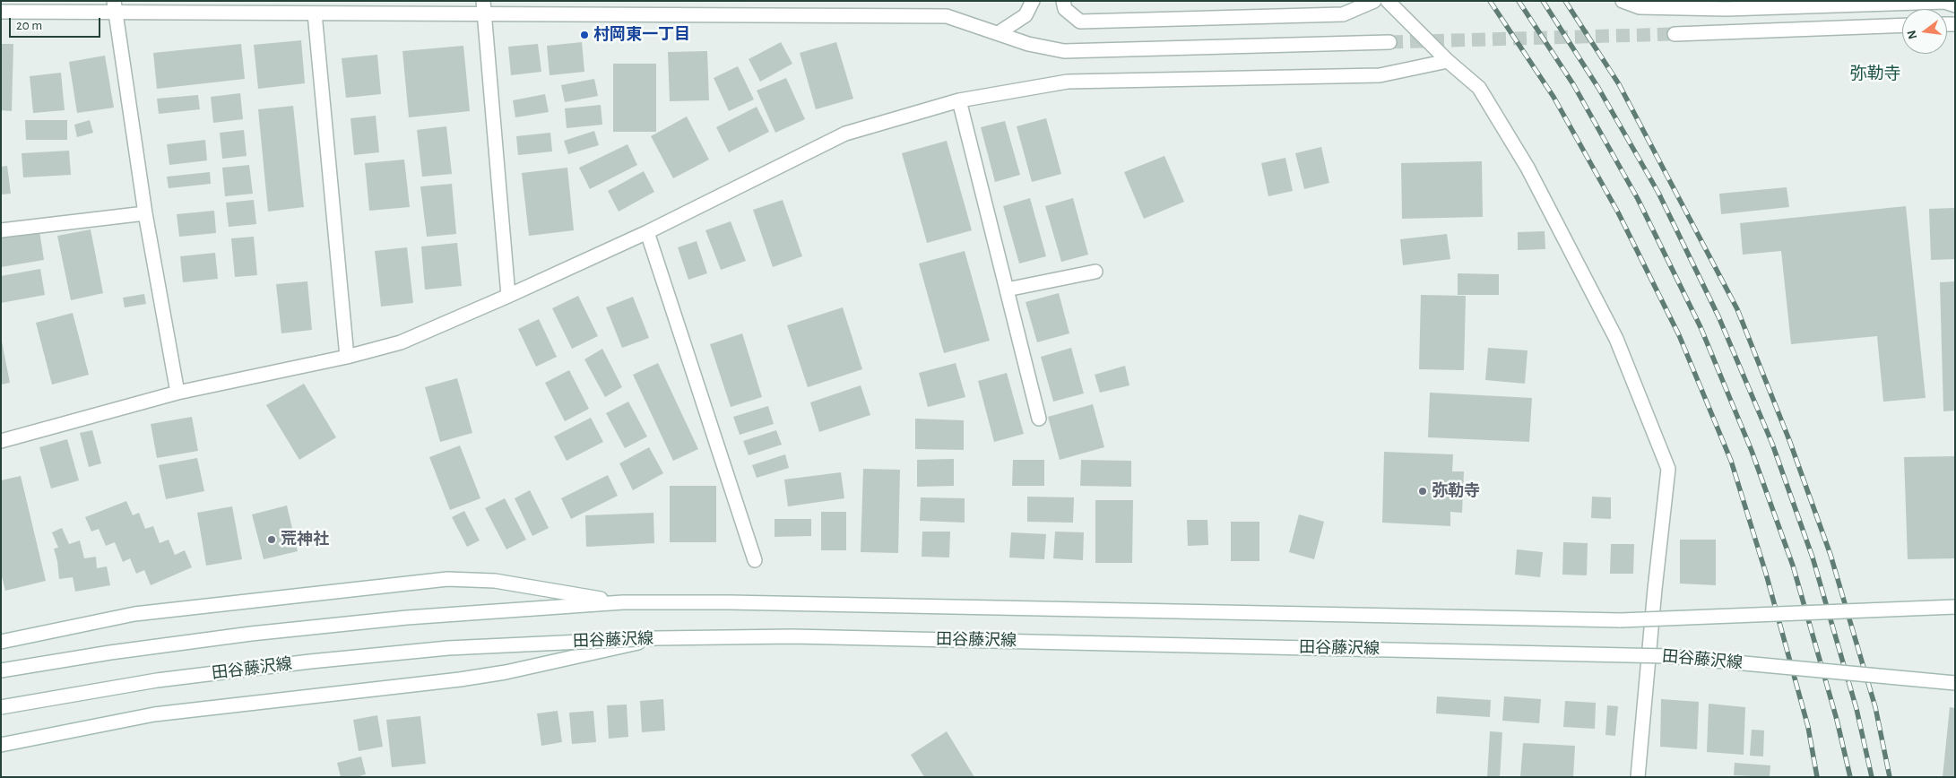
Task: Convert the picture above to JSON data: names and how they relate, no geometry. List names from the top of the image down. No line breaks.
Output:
{"streets":{"street":["田谷藤沢線"]},"districts":["弥勒寺"],"places":["村岡東一丁目","弥勒寺","荒神社"],"scale_bar":"20 m","north":"left"}
